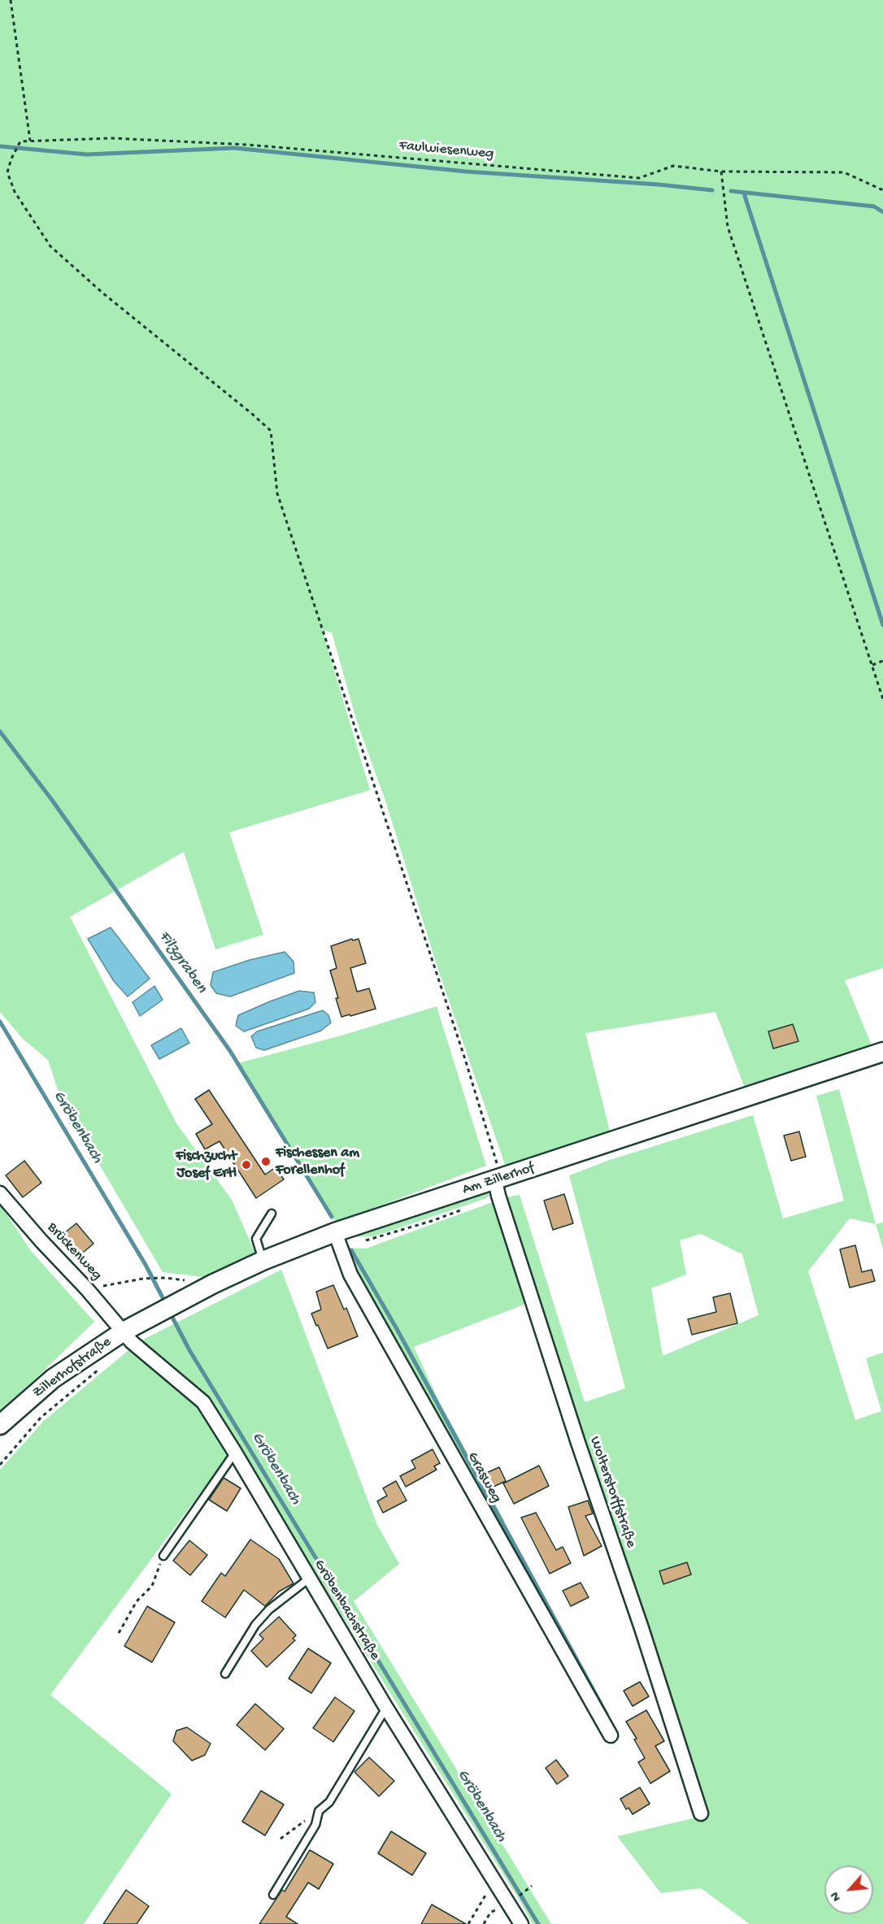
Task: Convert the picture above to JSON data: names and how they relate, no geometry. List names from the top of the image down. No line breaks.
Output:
{"streets":{"street":["Am Zillerhof","Brückenweg","Zillerhofstraße","Grasweg","Wolterstorffstraße","Gröbenbachstraße"],"path":["Faulwiesenweg"]},"crossings":[["Faulwiesenweg","Am Zillerhof"],["Faulwiesenweg","Wolterstorffstraße"],["Am Zillerhof","Brückenweg"],["Am Zillerhof","Zillerhofstraße"],["Am Zillerhof","Grasweg"],["Am Zillerhof","Wolterstorffstraße"],["Am Zillerhof","Gröbenbachstraße"],["Brückenweg","Zillerhofstraße"],["Brückenweg","Gröbenbachstraße"],["Zillerhofstraße","Gröbenbachstraße"]],"water":["Filzgraben","Gröbenbach"],"places":["Fischessen am Forellenhof","Fischzucht Josef Ertl"],"north":"bottom left"}
